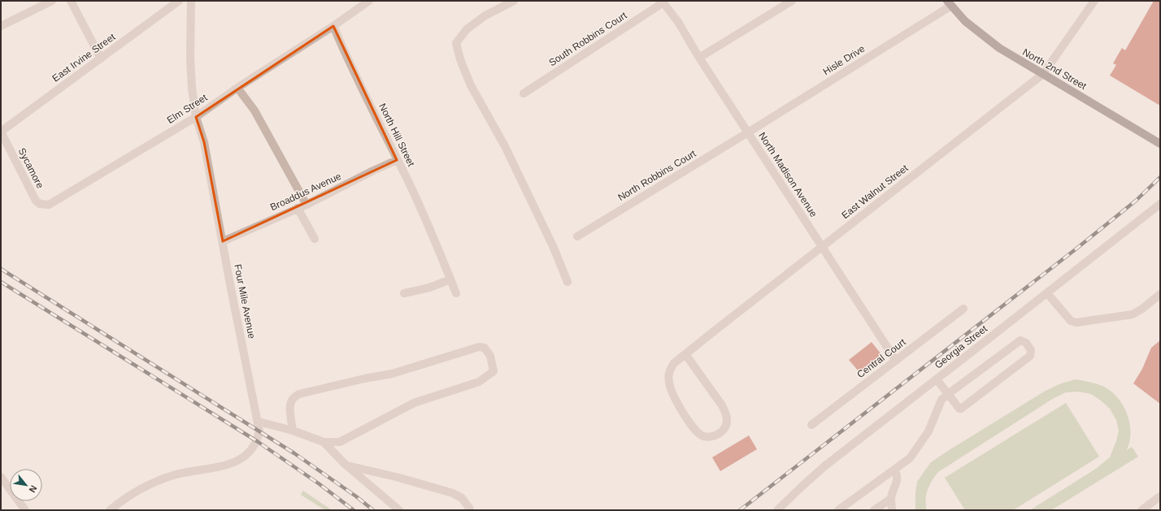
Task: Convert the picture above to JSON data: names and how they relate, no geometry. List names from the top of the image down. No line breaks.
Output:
{"streets":{"main road":["North 2nd Street"],"street":["South Robbins Court","East Irvine Street","Hisle Drive","Elm Street","North Hill Street","Sycamore","North Madison Avenue","North Robbins Court","Broaddus Avenue","East Walnut Street","Four Mile Avenue","Georgia Street","Central Court"]},"crossings":[["South Robbins Court","North Madison Avenue"],["East Irvine Street","Sycamore"],["Hisle Drive","North 2nd Street"],["Hisle Drive","North Madison Avenue"],["Hisle Drive","North Robbins Court"],["North 2nd Street","East Walnut Street"],["Elm Street","North Hill Street"],["Elm Street","Sycamore"],["Elm Street","Four Mile Avenue"],["North Hill Street","Broaddus Avenue"],["North Madison Avenue","North Robbins Court"],["North Madison Avenue","East Walnut Street"],["North Madison Avenue","Central Court"],["Broaddus Avenue","Four Mile Avenue"]],"north":"bottom right"}
